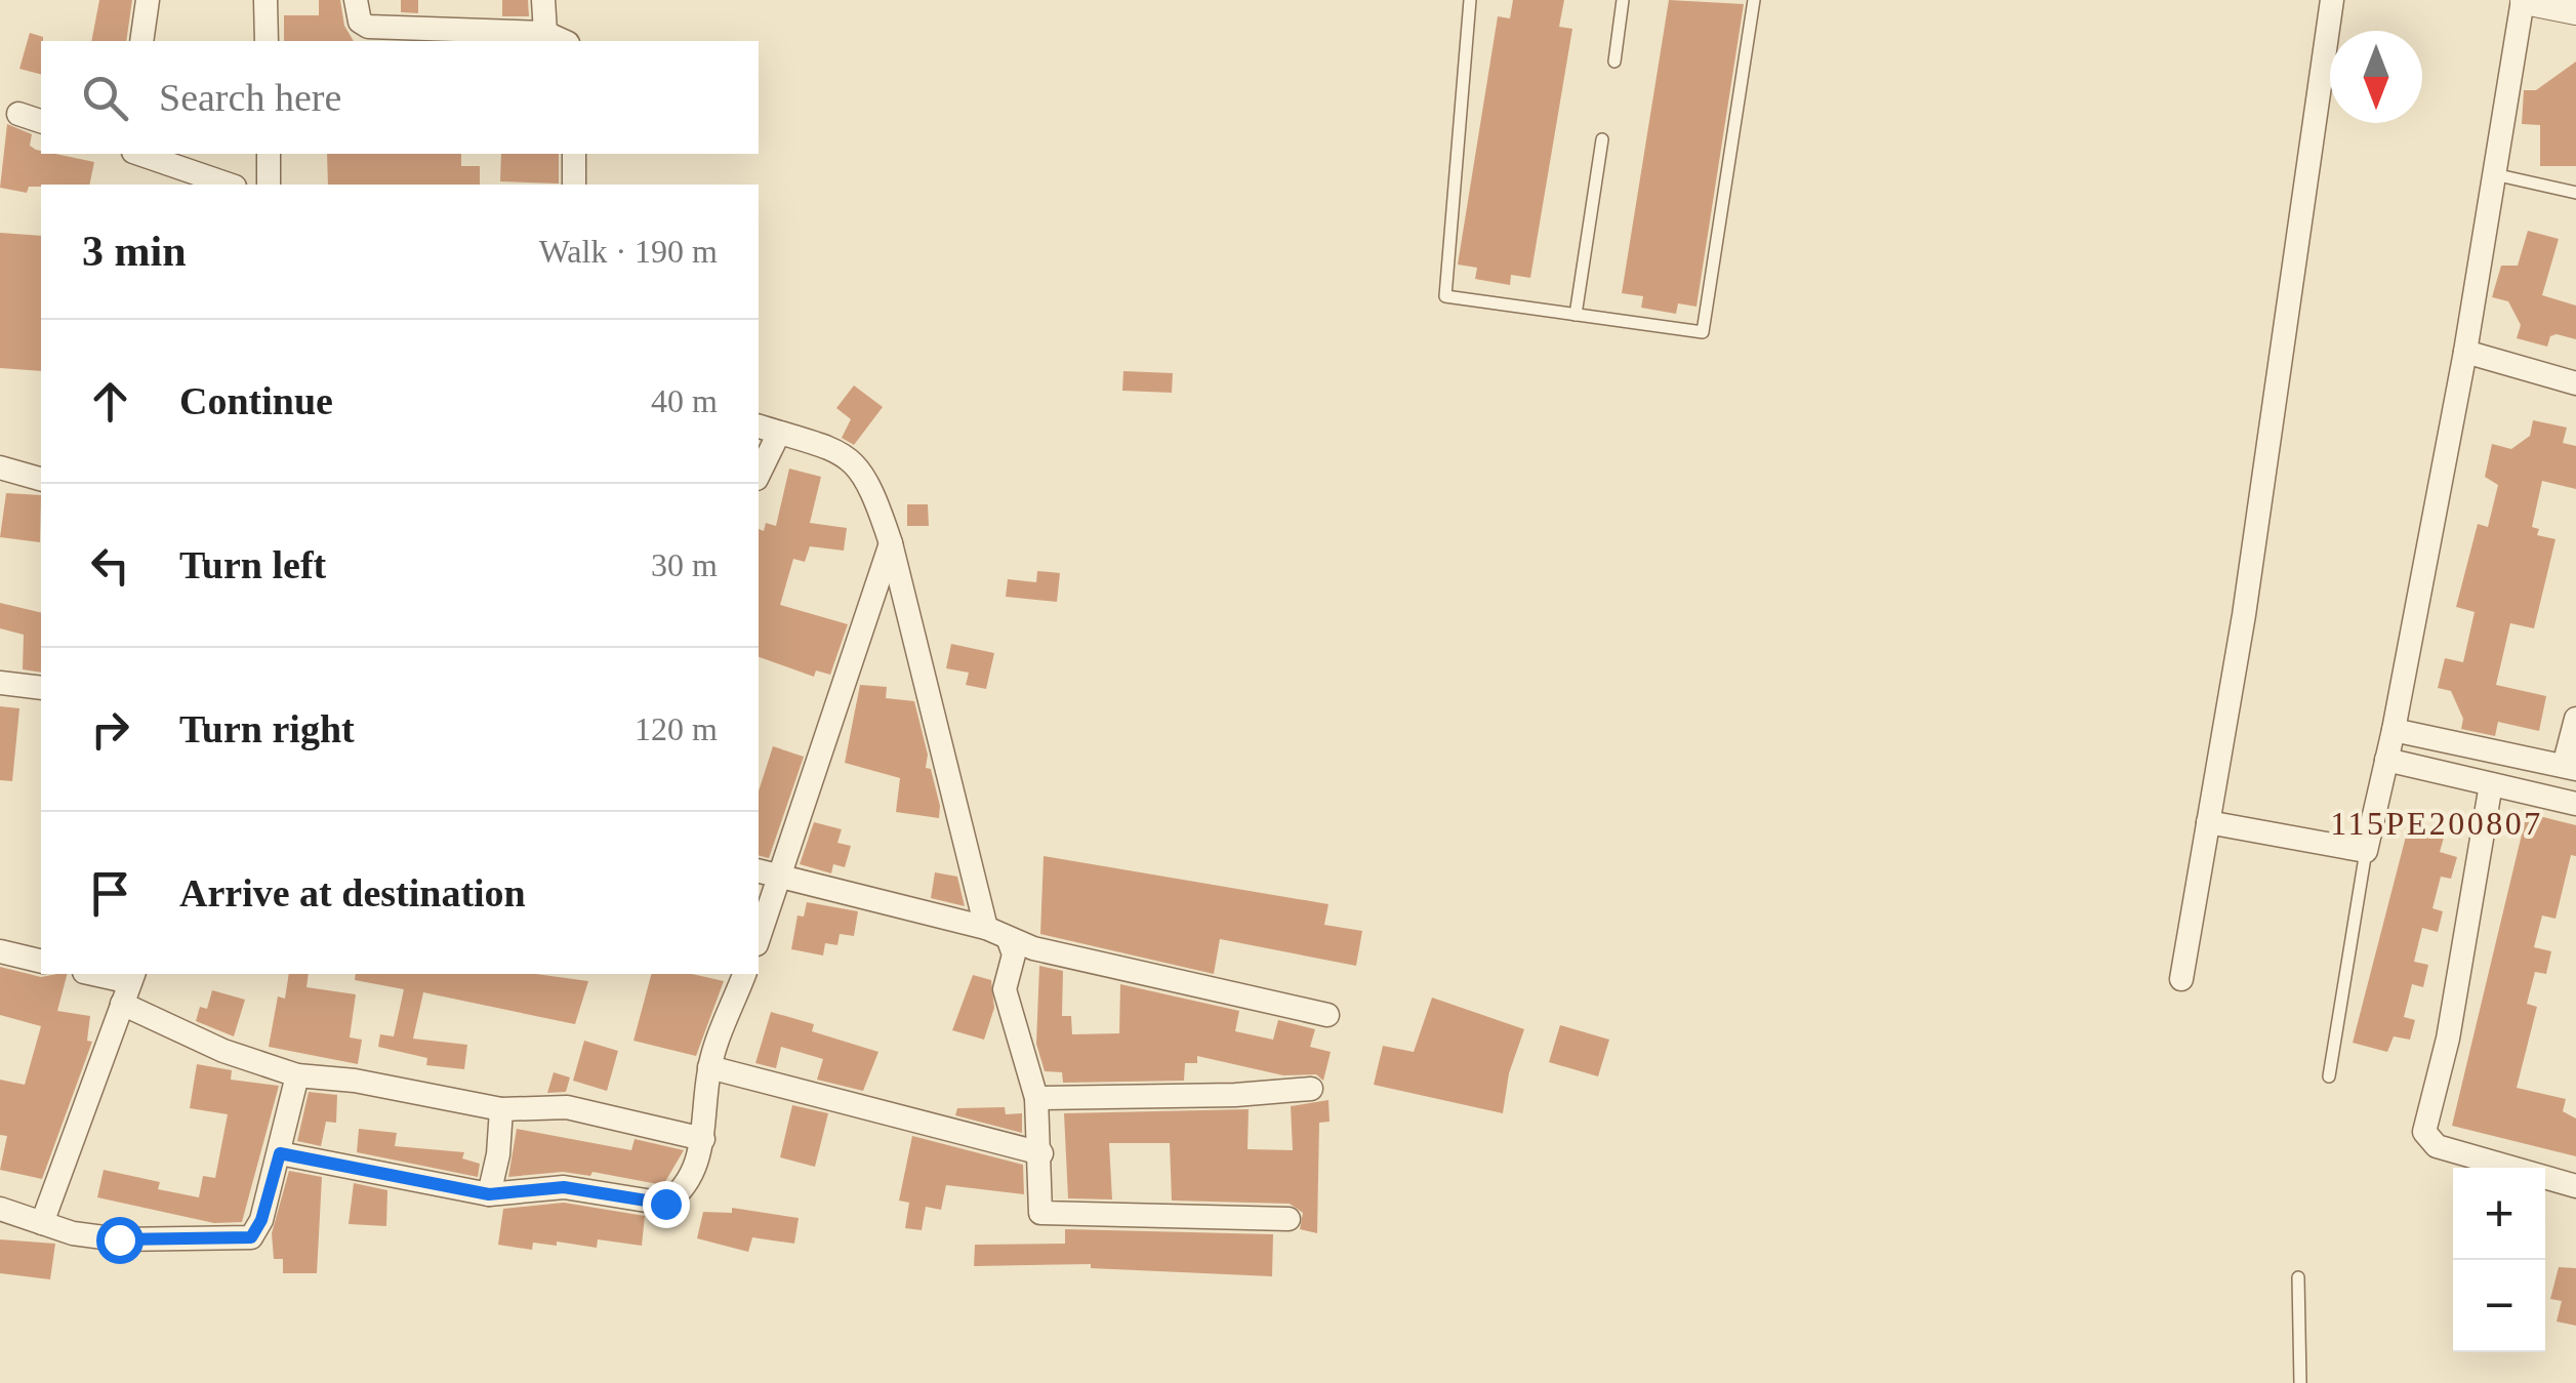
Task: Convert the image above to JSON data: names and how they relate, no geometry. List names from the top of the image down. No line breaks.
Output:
{"districts":["115PE200807"],"north":"bottom","page":{"search":"Search here","heading":["3 min","Walk · 190 m"],"list":[["Continue","40 m"],["Turn left","30 m"],["Turn right","120 m"],"Arrive at destination"],"map_buttons":["+","−"]}}
